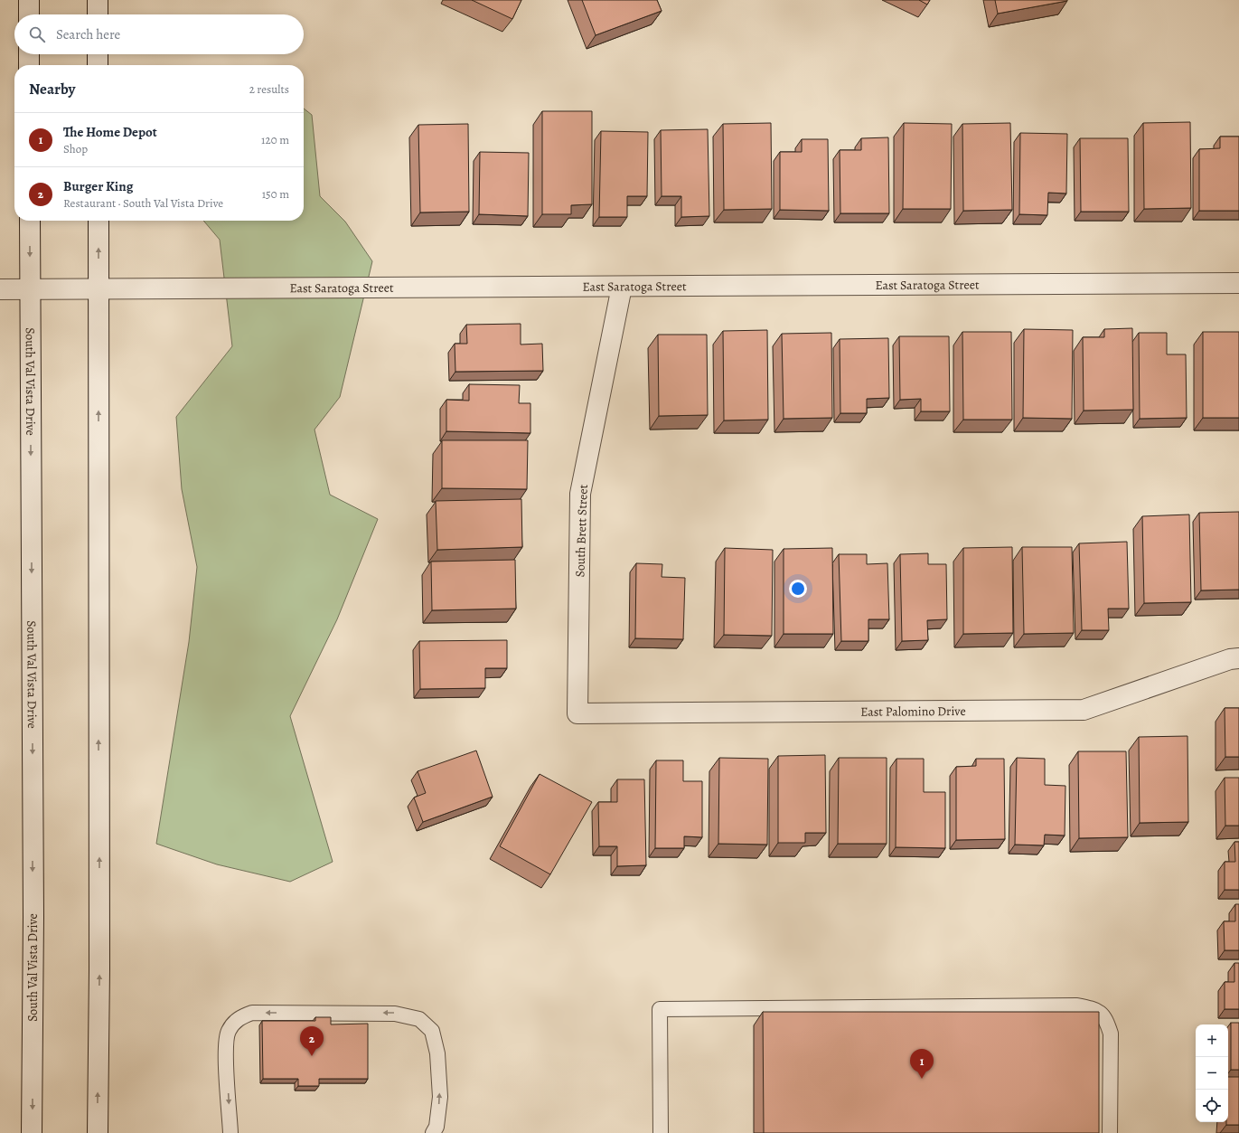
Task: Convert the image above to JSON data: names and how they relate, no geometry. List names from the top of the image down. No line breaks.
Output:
{"streets":{"street":["East Saratoga Street","South Val Vista Drive","South Brett Street","East Palomino Drive"]},"crossings":[["East Saratoga Street","South Val Vista Drive"],["East Saratoga Street","South Brett Street"],["South Brett Street","East Palomino Drive"]],"page":{"search":"Search here","heading":["Nearby","2 results"],"list":[{"mark":"1","name":"The Home Depot","note":"Shop","value":"120 m"},{"mark":"2","name":"Burger King","note":"Restaurant · South Val Vista Drive","value":"150 m"}],"map_buttons":["+","−"],"pins":["2","1"]}}
